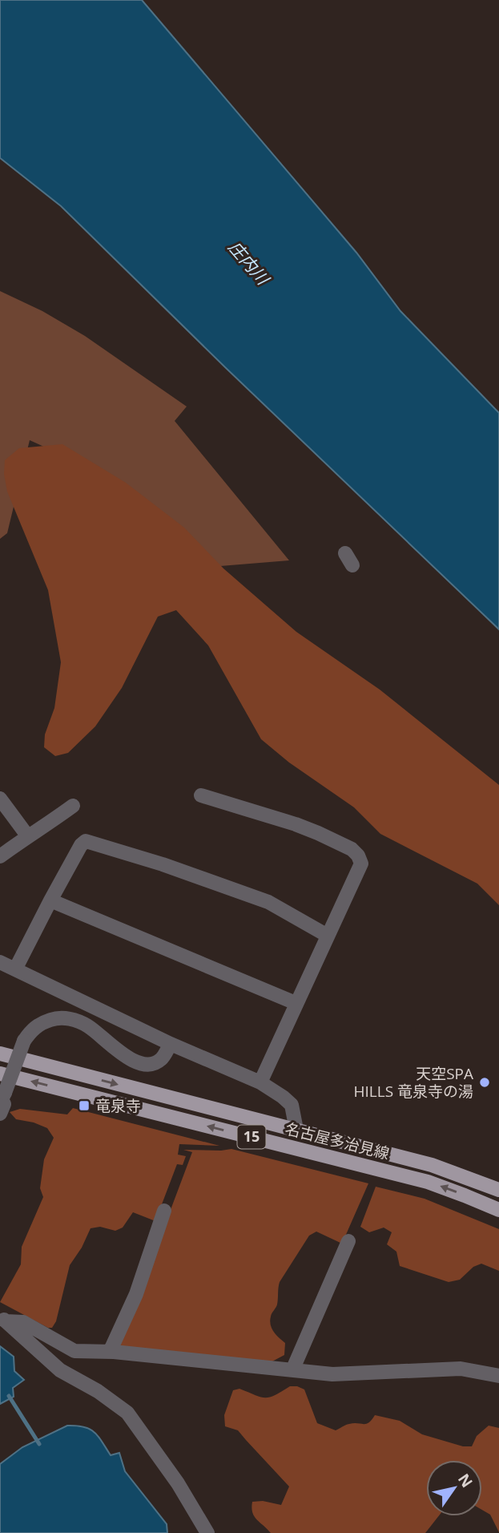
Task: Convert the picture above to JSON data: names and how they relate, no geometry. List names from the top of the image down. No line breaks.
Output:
{"streets":{"main road":["15","名古屋多治見線"]},"water":["庄内川"],"places":{"other":["天空SPA HILLS 竜泉寺の湯"],"transit":["竜泉寺"]},"north":"top right"}
